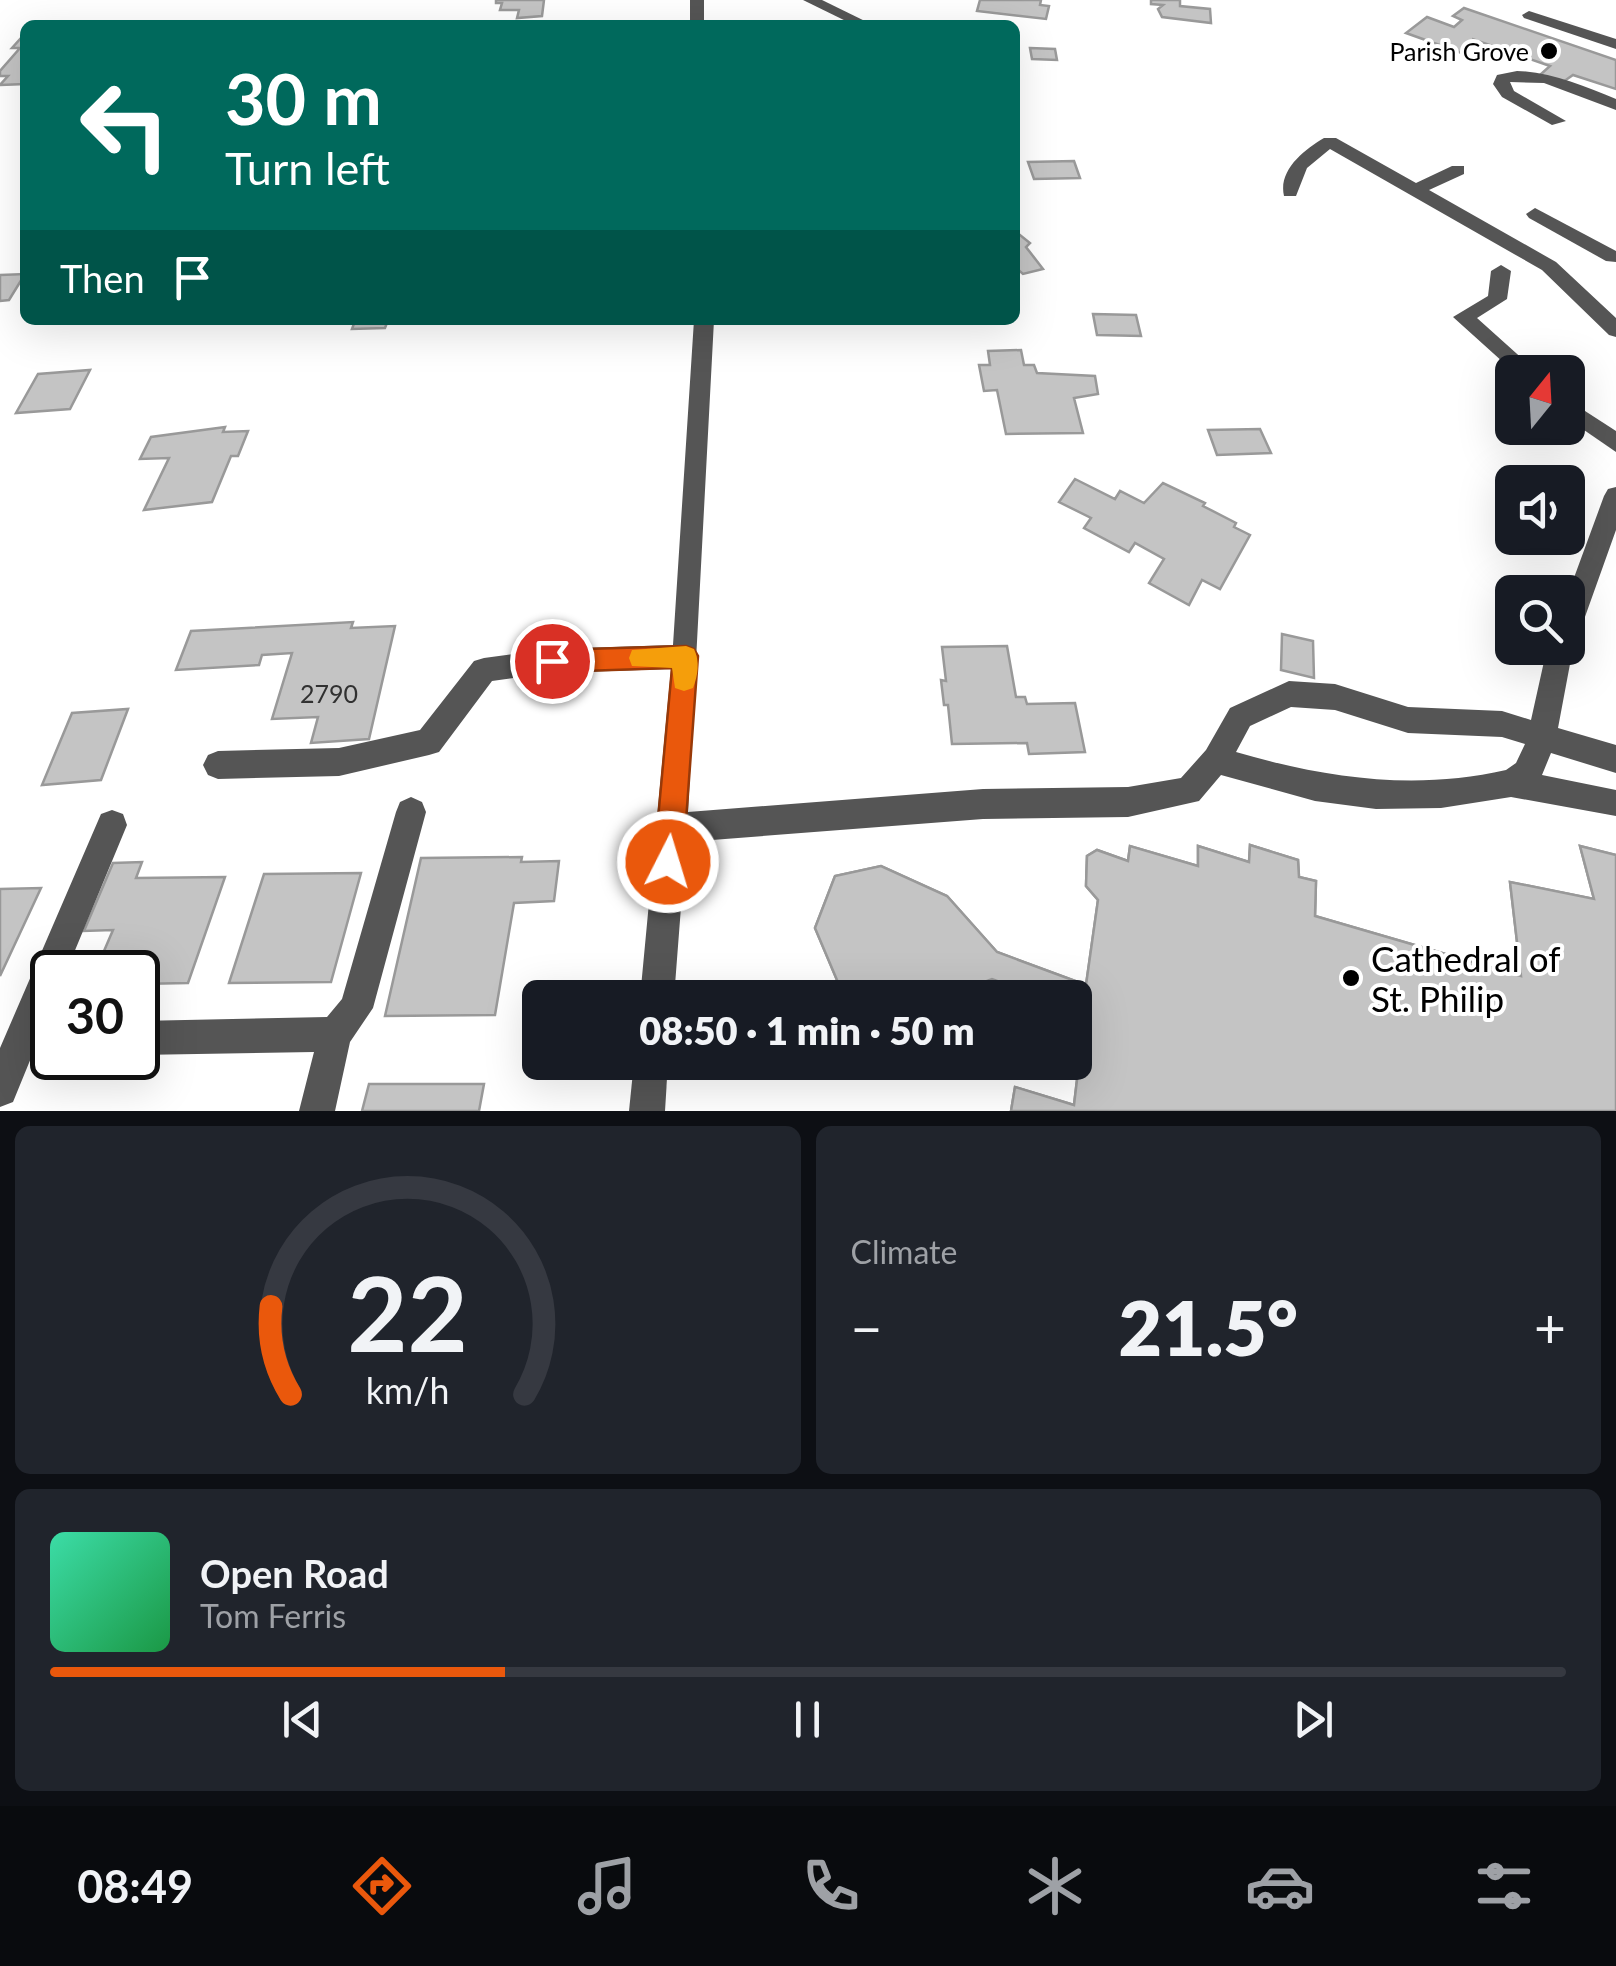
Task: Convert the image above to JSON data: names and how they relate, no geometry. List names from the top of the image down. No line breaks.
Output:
{"places":["Parish Grove","Cathedral of St. Philip"],"house_numbers":["2790"],"north":"top","page":{"turn":["30 m","Turn left"],"then":"Then","limit":"30","trip":"08:50 · 1 min · 50 m","tile":"Climate","heat":["−","21.5°","+"],"song":["Open Road","Tom Ferris"],"tabs":"08:49","gauge":["22","km/h"]}}
